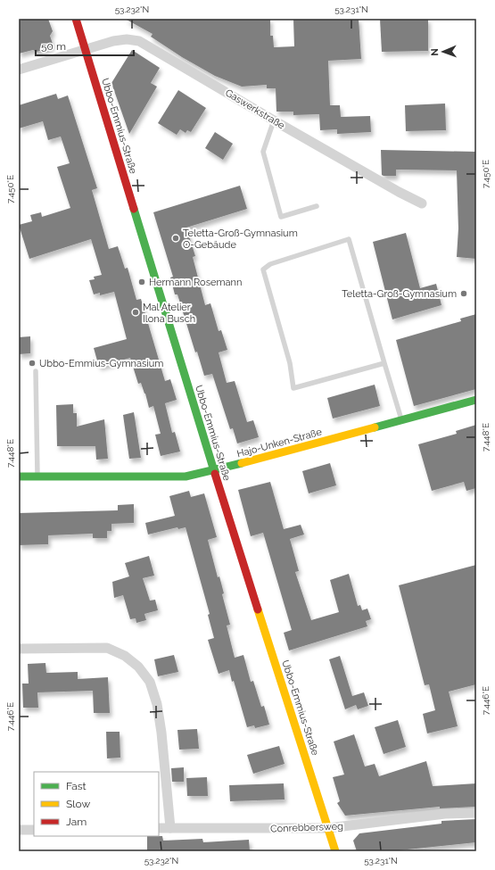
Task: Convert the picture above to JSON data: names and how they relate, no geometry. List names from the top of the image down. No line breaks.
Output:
{"streets":{"main road":["Ubbo-Emmius-Straße","Hajo-Unken-Straße"],"street":["Gaswerkstraße","Conrebbersweg"]},"crossings":[["Gaswerkstraße","Ubbo-Emmius-Straße"],["Ubbo-Emmius-Straße","Hajo-Unken-Straße"],["Ubbo-Emmius-Straße","Conrebbersweg"]],"places":["Teletta-Groß-Gymnasium O-Gebäude","Hermann Rosemann","Teletta-Groß-Gymnasium","Mal Atelier Ilona Busch","Ubbo-Emmius-Gymnasium"],"legend":["Fast","Slow","Jam"],"scale_bar":"50 m","north":"left","coordinates":["53.232°N","53.231°N","7.450°E","7.448°E","7.446°E"]}
